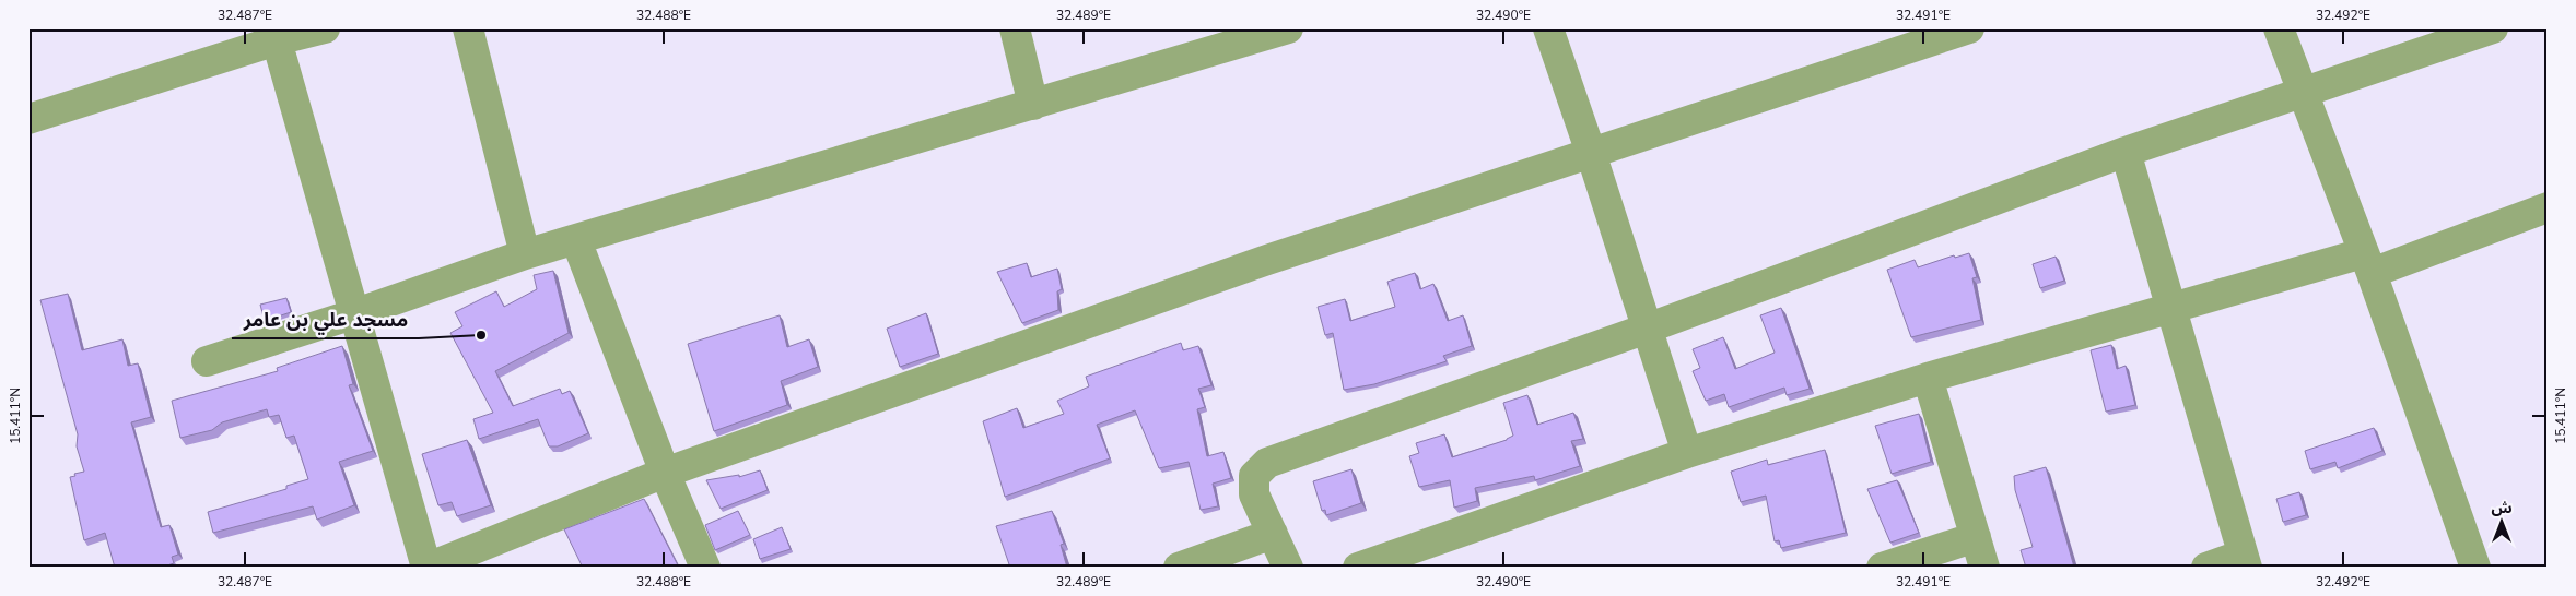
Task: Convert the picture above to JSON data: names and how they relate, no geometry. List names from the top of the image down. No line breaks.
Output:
{"places":["مسجد علي بن عامر"],"north":"top","coordinates":["32.487°E","32.488°E","32.489°E","32.490°E","32.491°E","32.492°E","15.411°N"]}
